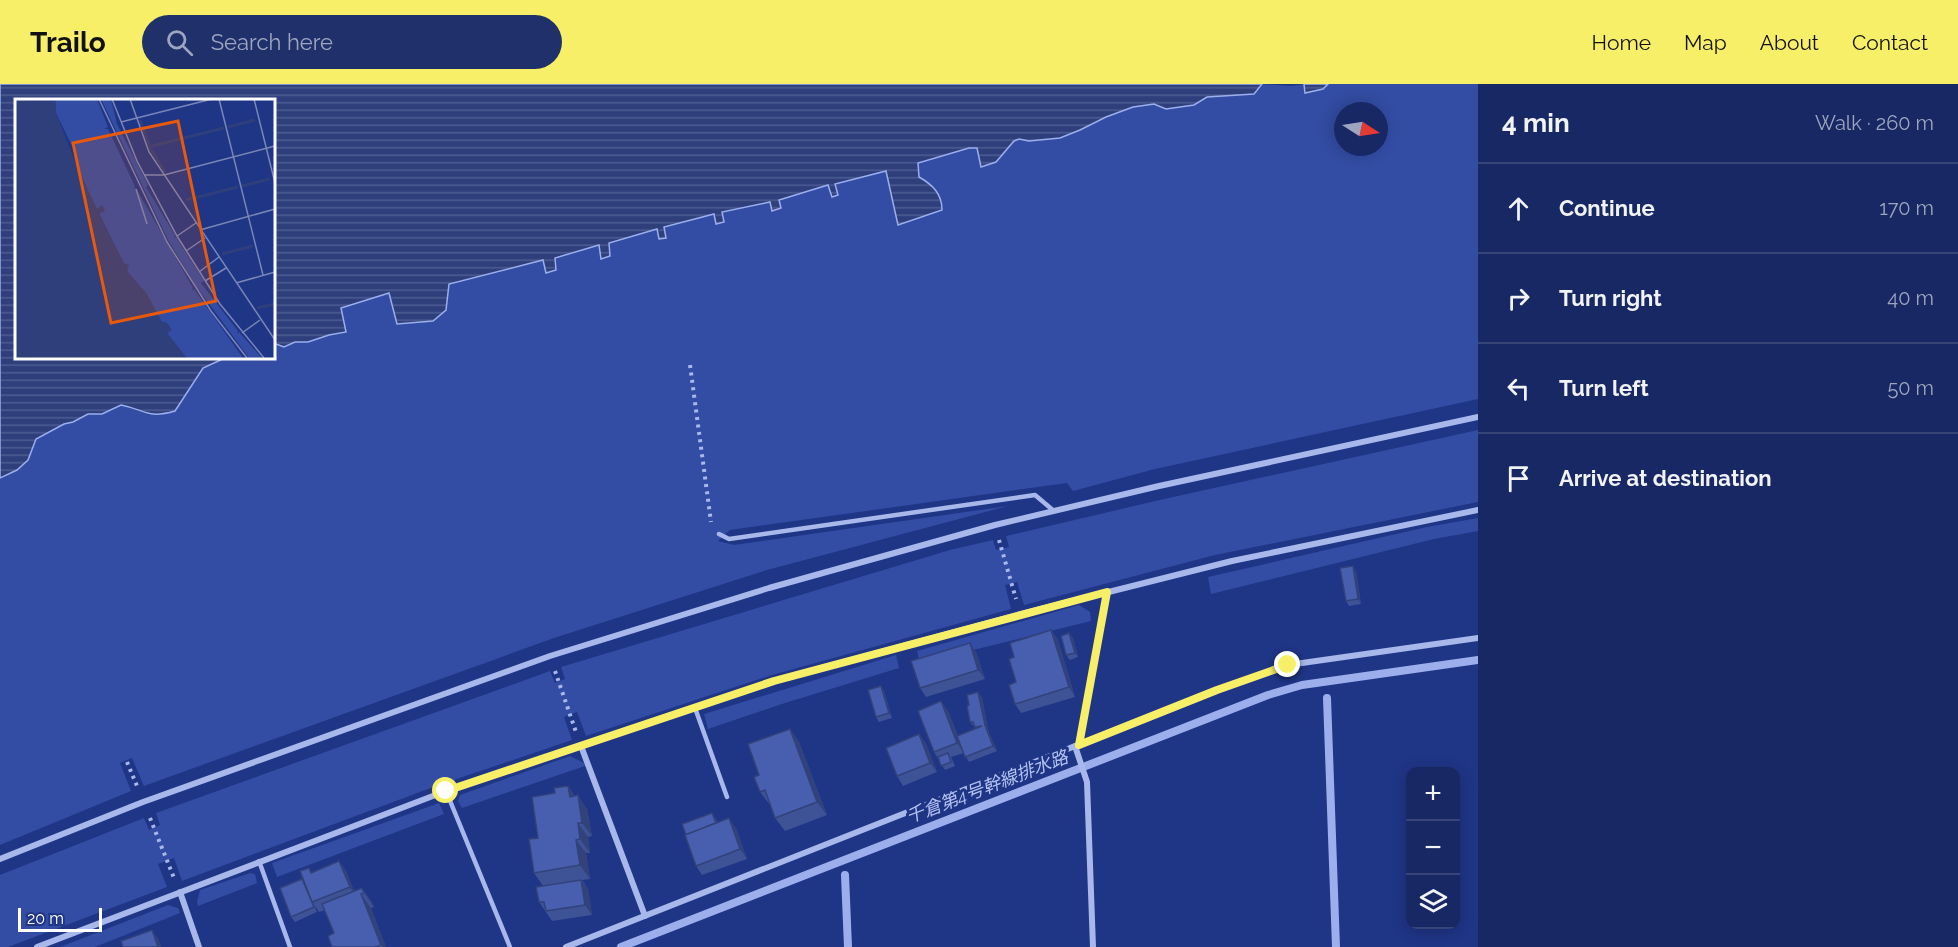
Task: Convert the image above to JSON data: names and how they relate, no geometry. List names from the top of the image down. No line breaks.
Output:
{"water":["千倉第4号幹線排水路"],"scale_bar":"20 m","north":"right","page":{"header":"Trailo","search":"Search here","nav":["Home","Map","About","Contact"],"heading":["4 min","Walk · 260 m"],"list":[["Continue","170 m"],["Turn right","40 m"],["Turn left","50 m"],"Arrive at destination"],"map_buttons":["+","−"],"scale":"20 m"}}
